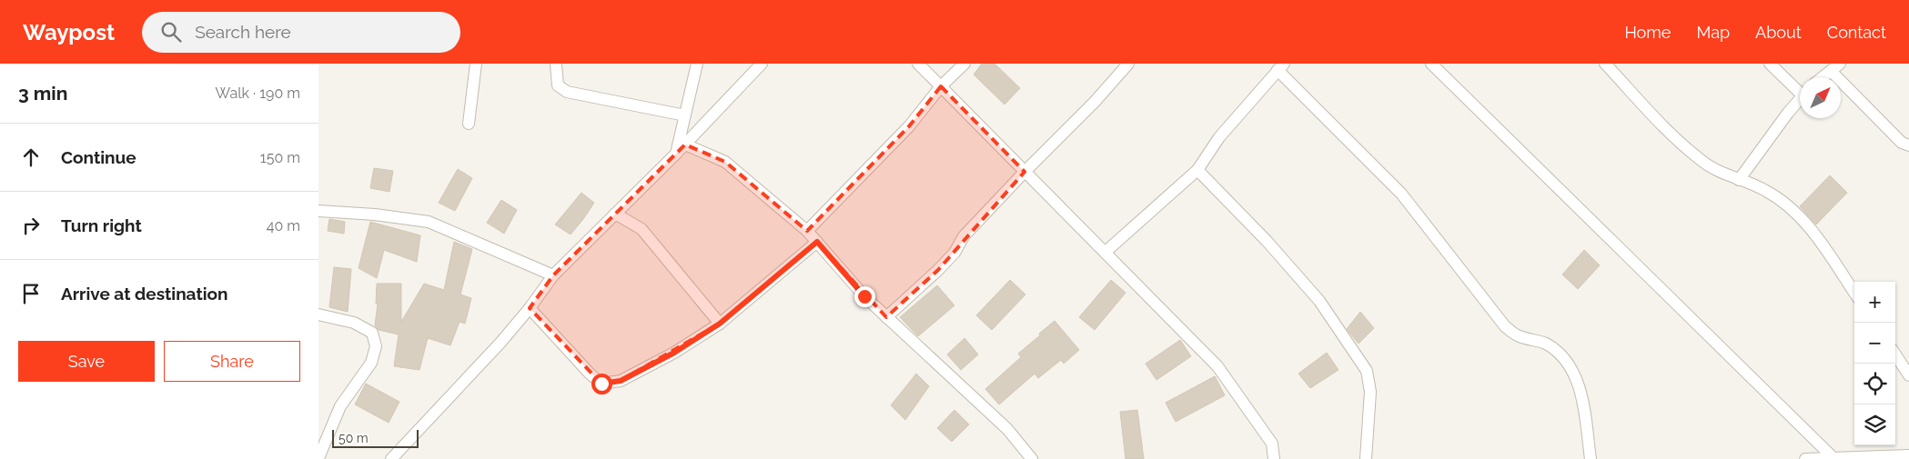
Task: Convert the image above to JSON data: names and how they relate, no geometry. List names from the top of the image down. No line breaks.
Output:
{"scale_bar":"50 m","north":"top right","page":{"header":"Waypost","search":"Search here","nav":["Home","Map","About","Contact"],"heading":["3 min","Walk · 190 m"],"list":[["Continue","150 m"],["Turn right","40 m"],"Arrive at destination"],"map_buttons":["+","−"],"buttons":["Save","Share"],"scale":"50 m"}}
